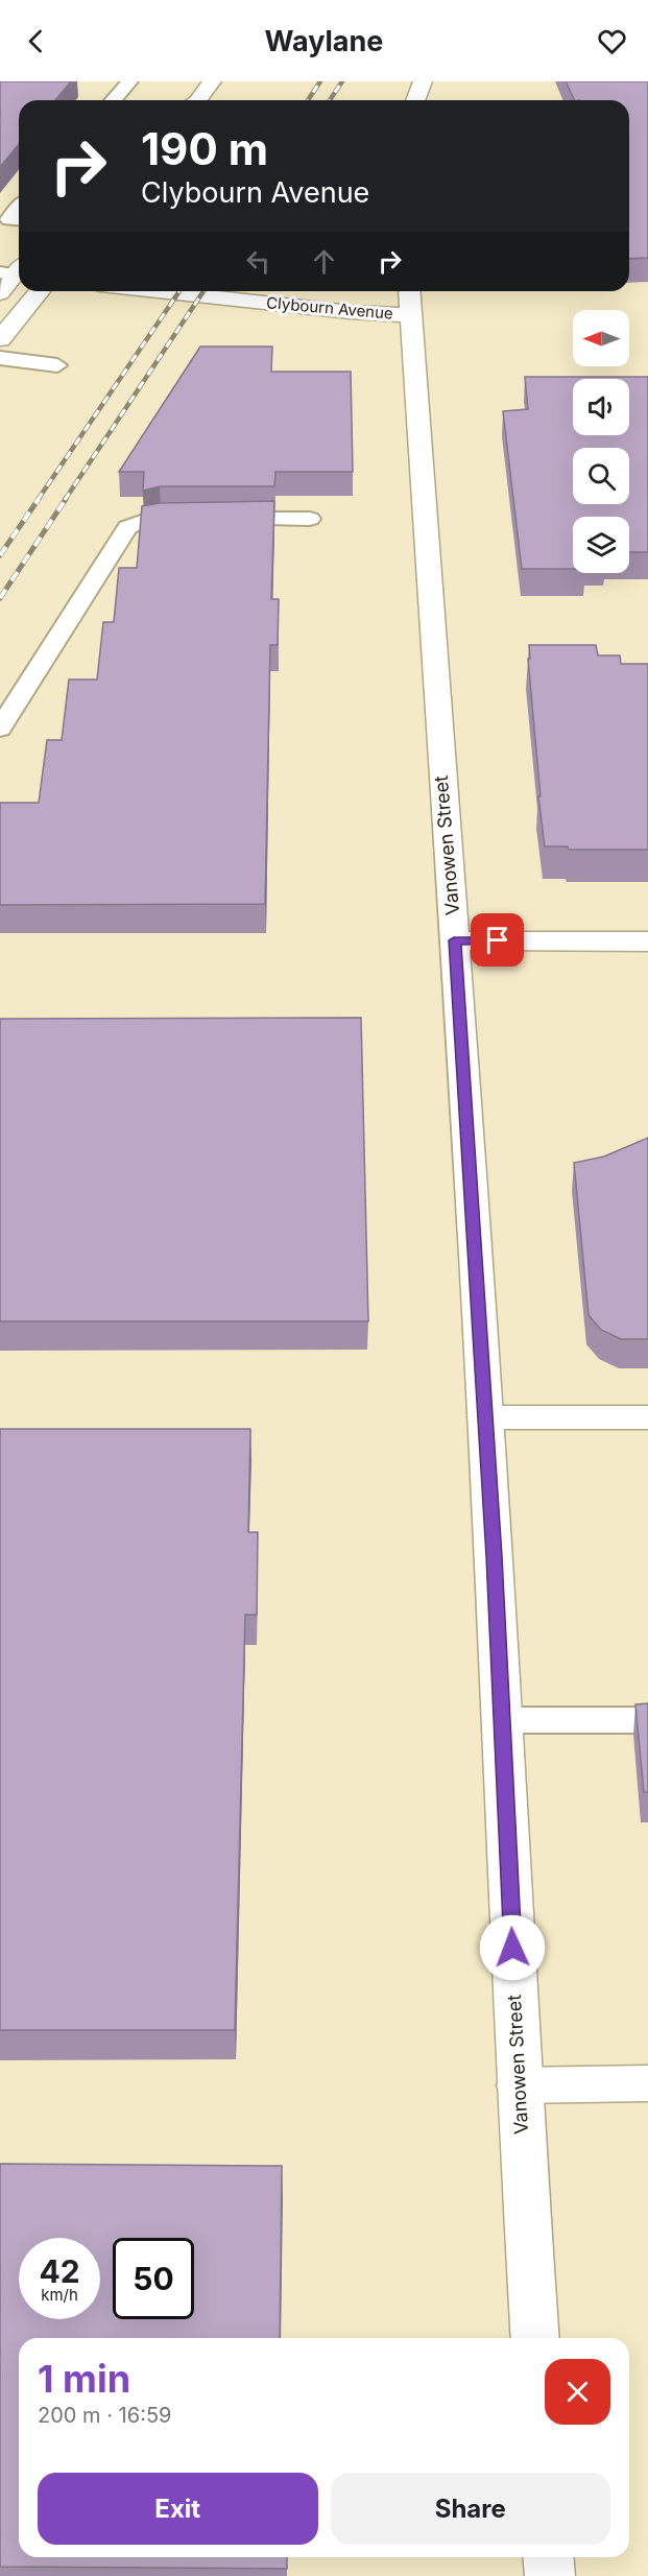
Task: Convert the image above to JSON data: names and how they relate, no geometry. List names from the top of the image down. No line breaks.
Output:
{"streets":{"main road":["Clybourn Avenue","Vanowen Street"]},"crossings":[["Clybourn Avenue","Vanowen Street"]],"north":"left","page":{"header":"Waylane","turn":["190 m","Clybourn Avenue"],"speed":"42 km/h","limit":"50","heading":["1 min","200 m · 16:59"],"buttons":["Exit","Share"]}}
